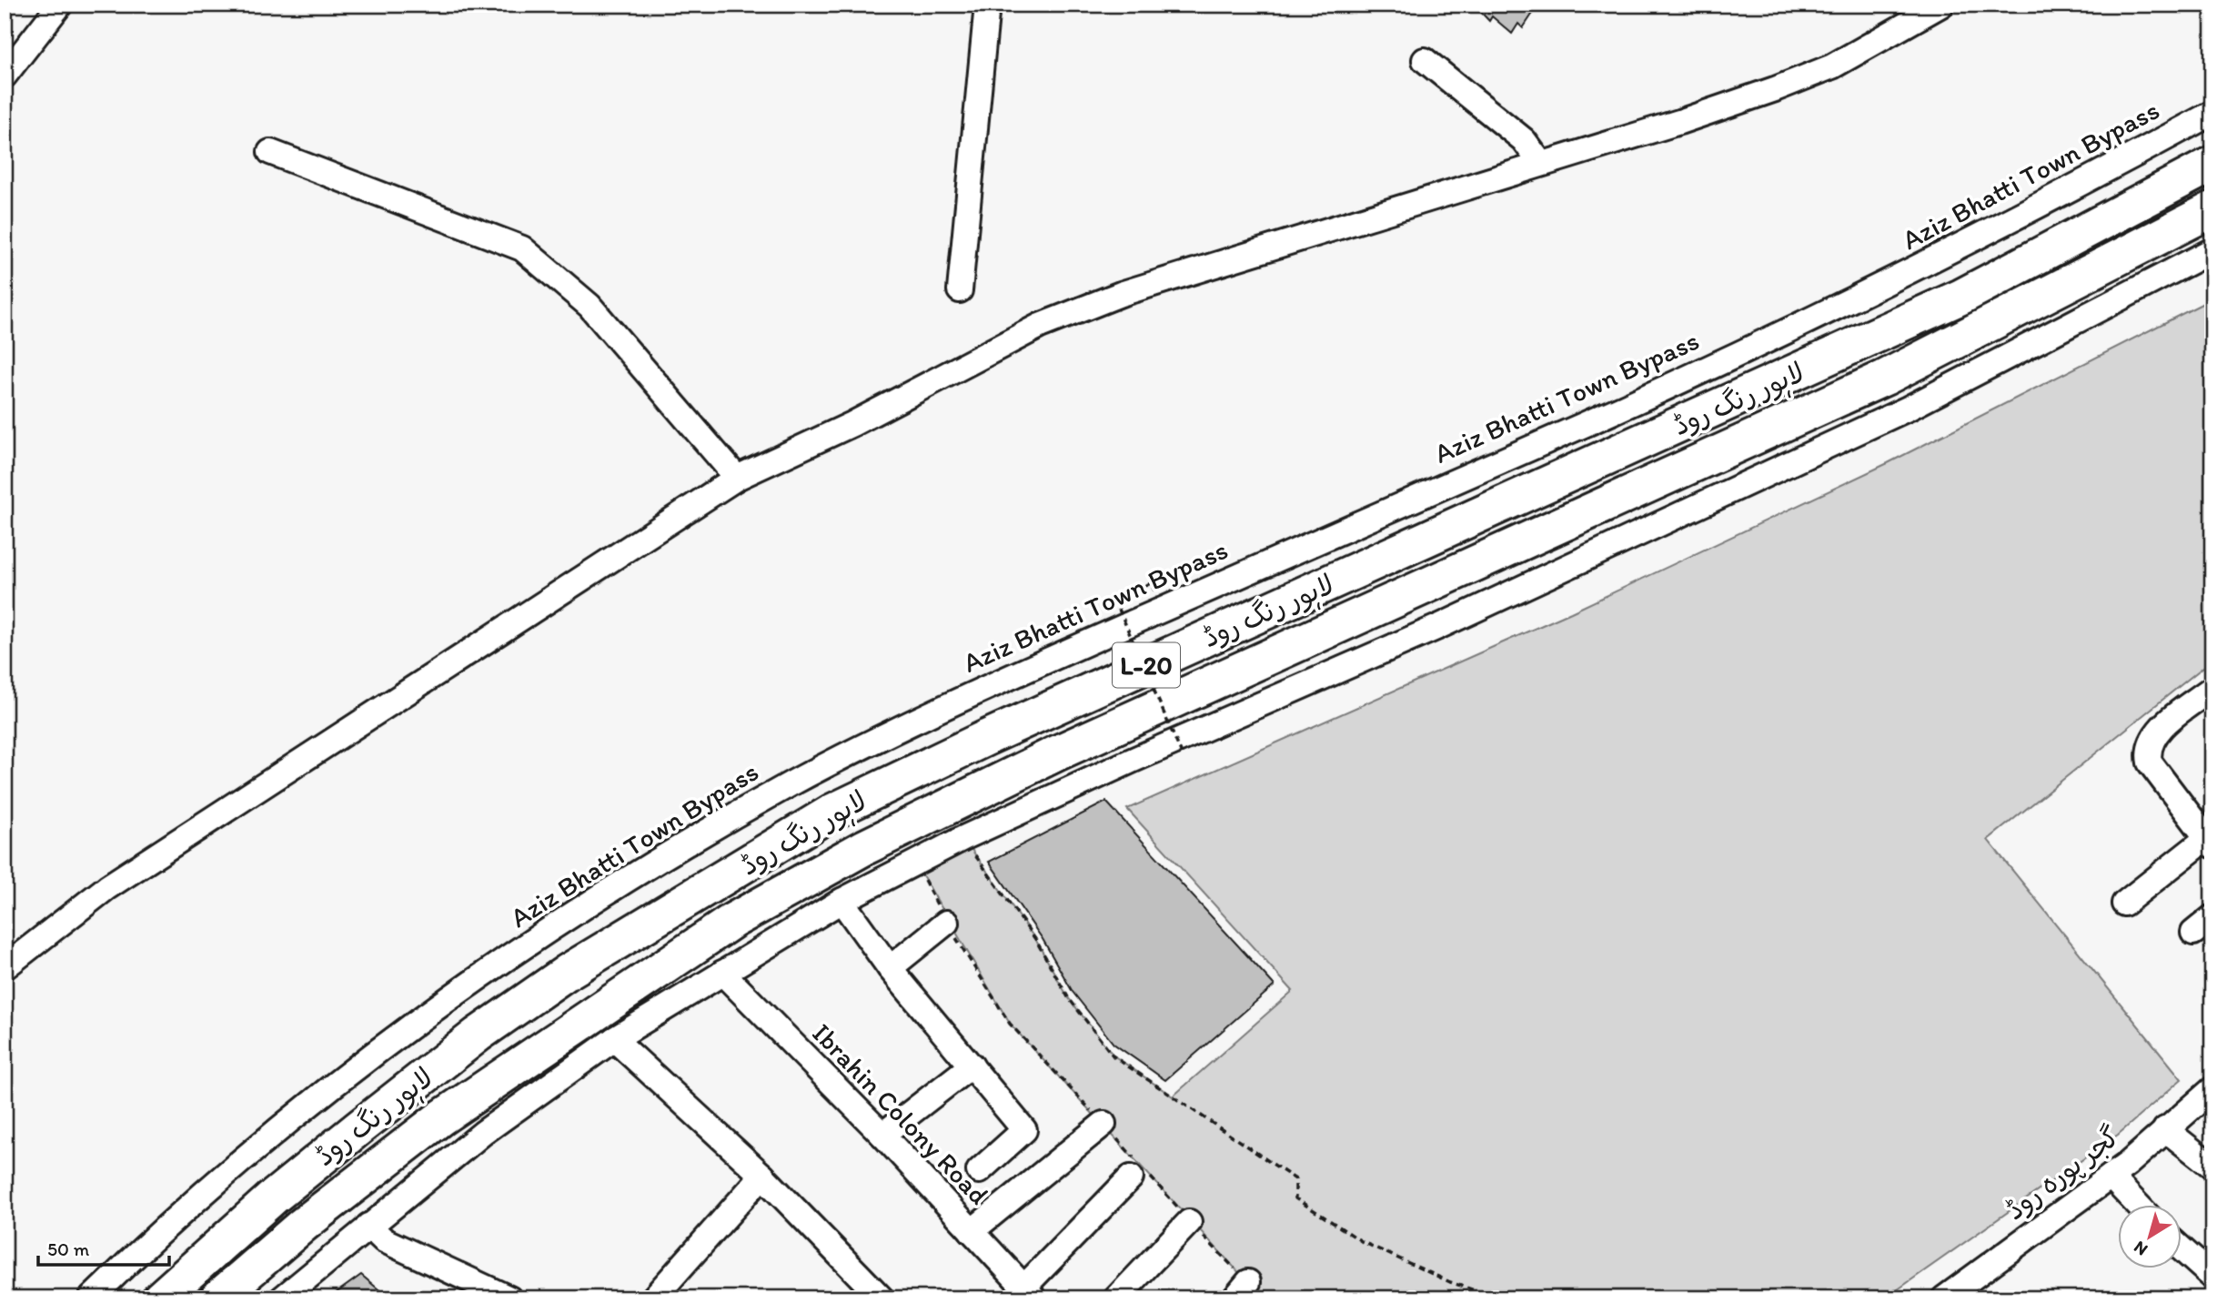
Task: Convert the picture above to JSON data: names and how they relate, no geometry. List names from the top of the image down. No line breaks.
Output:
{"streets":{"highway":["لاہور رنگ روڈ","L-20"],"street":["Aziz Bhatti Town Bypass","Ibrahin Colony Road","گجر پورہ روڈ"]},"scale_bar":"50 m","north":"bottom left"}
